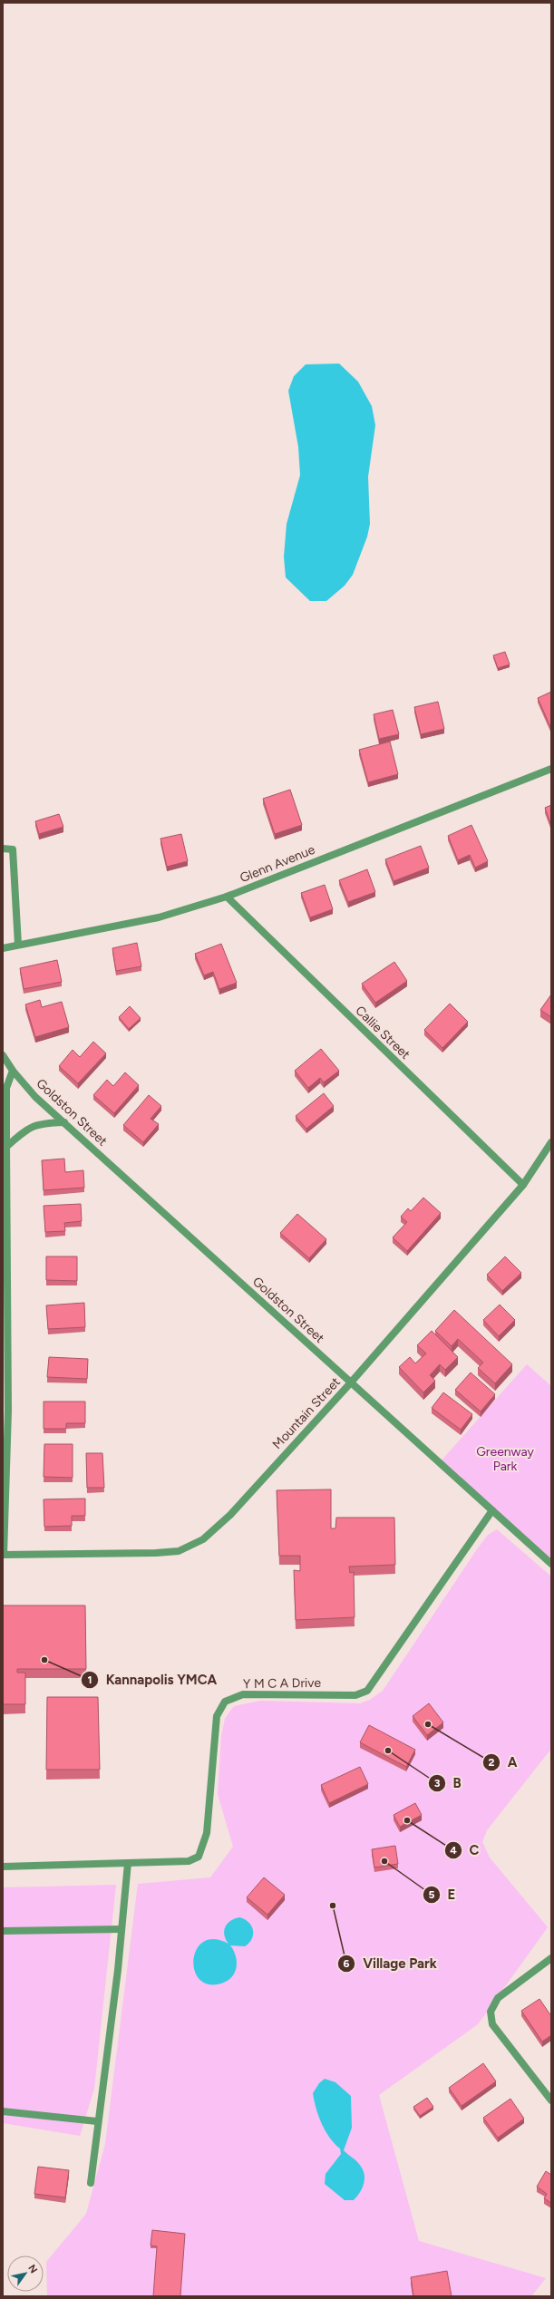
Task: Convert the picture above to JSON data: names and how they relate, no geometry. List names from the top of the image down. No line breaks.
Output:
{"streets":{"street":["Glenn Avenue","Callie Street","Goldston Street","Mountain Street","Y M C A Drive"]},"crossings":[["Glenn Avenue","Callie Street"],["Callie Street","Mountain Street"],["Goldston Street","Mountain Street"],["Goldston Street","Y M C A Drive"]],"parks":["Greenway Park"],"places":["Kannapolis YMCA","A","B","C","E","Village Park"],"north":"top right"}
